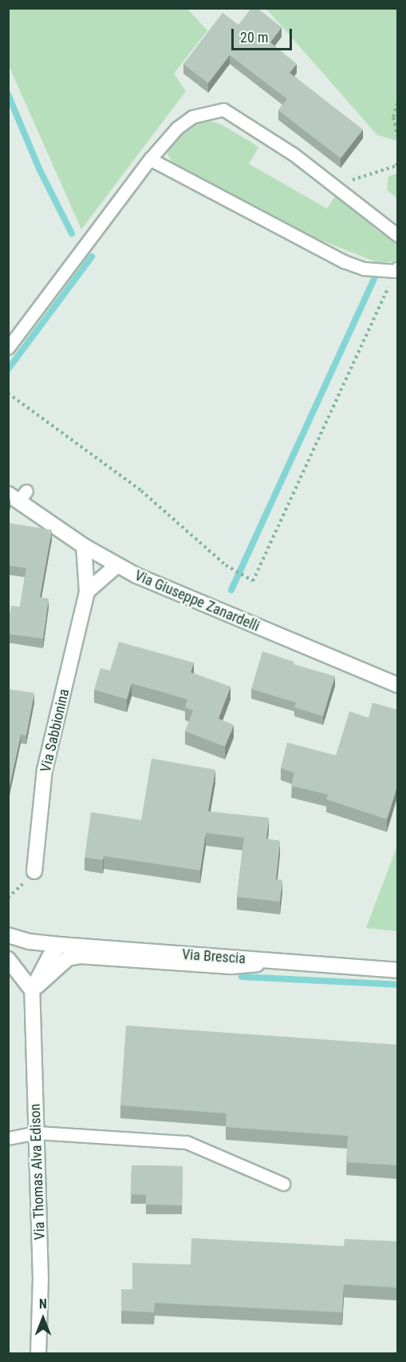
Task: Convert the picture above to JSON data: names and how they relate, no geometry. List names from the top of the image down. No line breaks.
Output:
{"streets":{"street":["Via Giuseppe Zanardelli","Via Sabbionina","Via Brescia","Via Thomas Alva Edison"]},"crossings":[["Via Giuseppe Zanardelli","Via Sabbionina"],["Via Brescia","Via Thomas Alva Edison"]],"scale_bar":"20 m","north":"top"}
